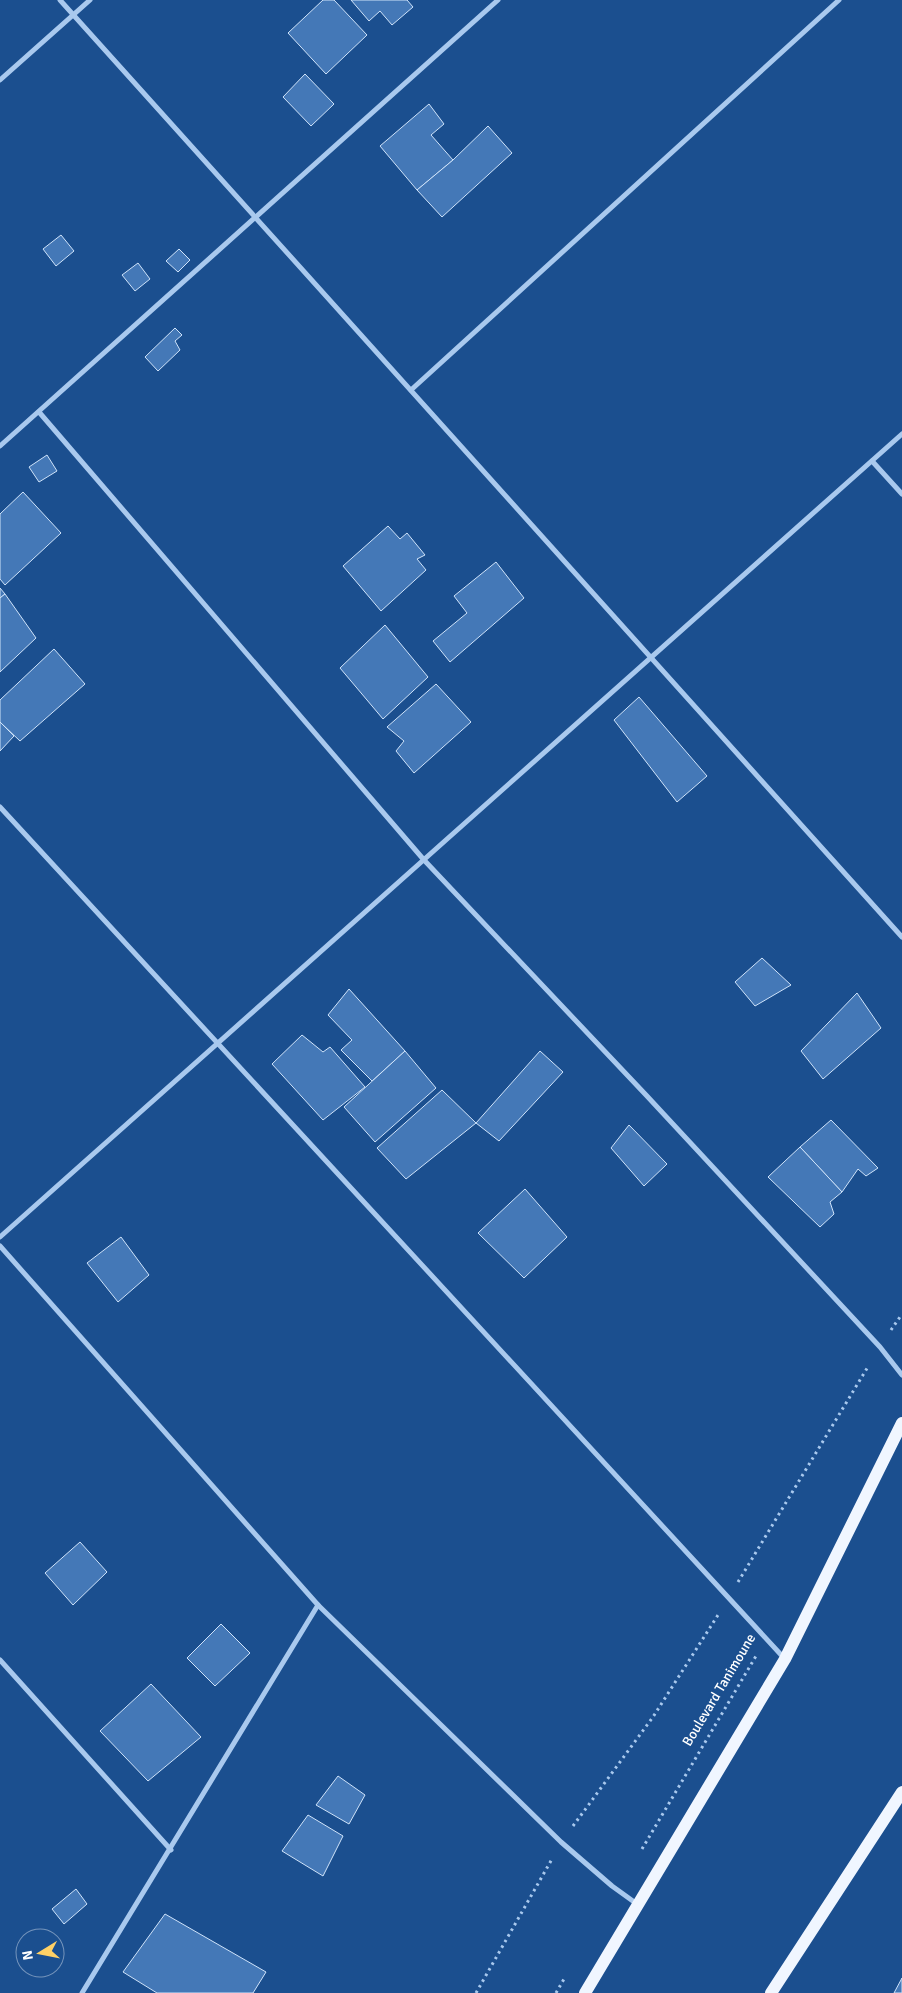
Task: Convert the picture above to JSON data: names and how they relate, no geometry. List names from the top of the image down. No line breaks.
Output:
{"streets":{"path":["Boulevard Tanimoune"]},"north":"left"}
